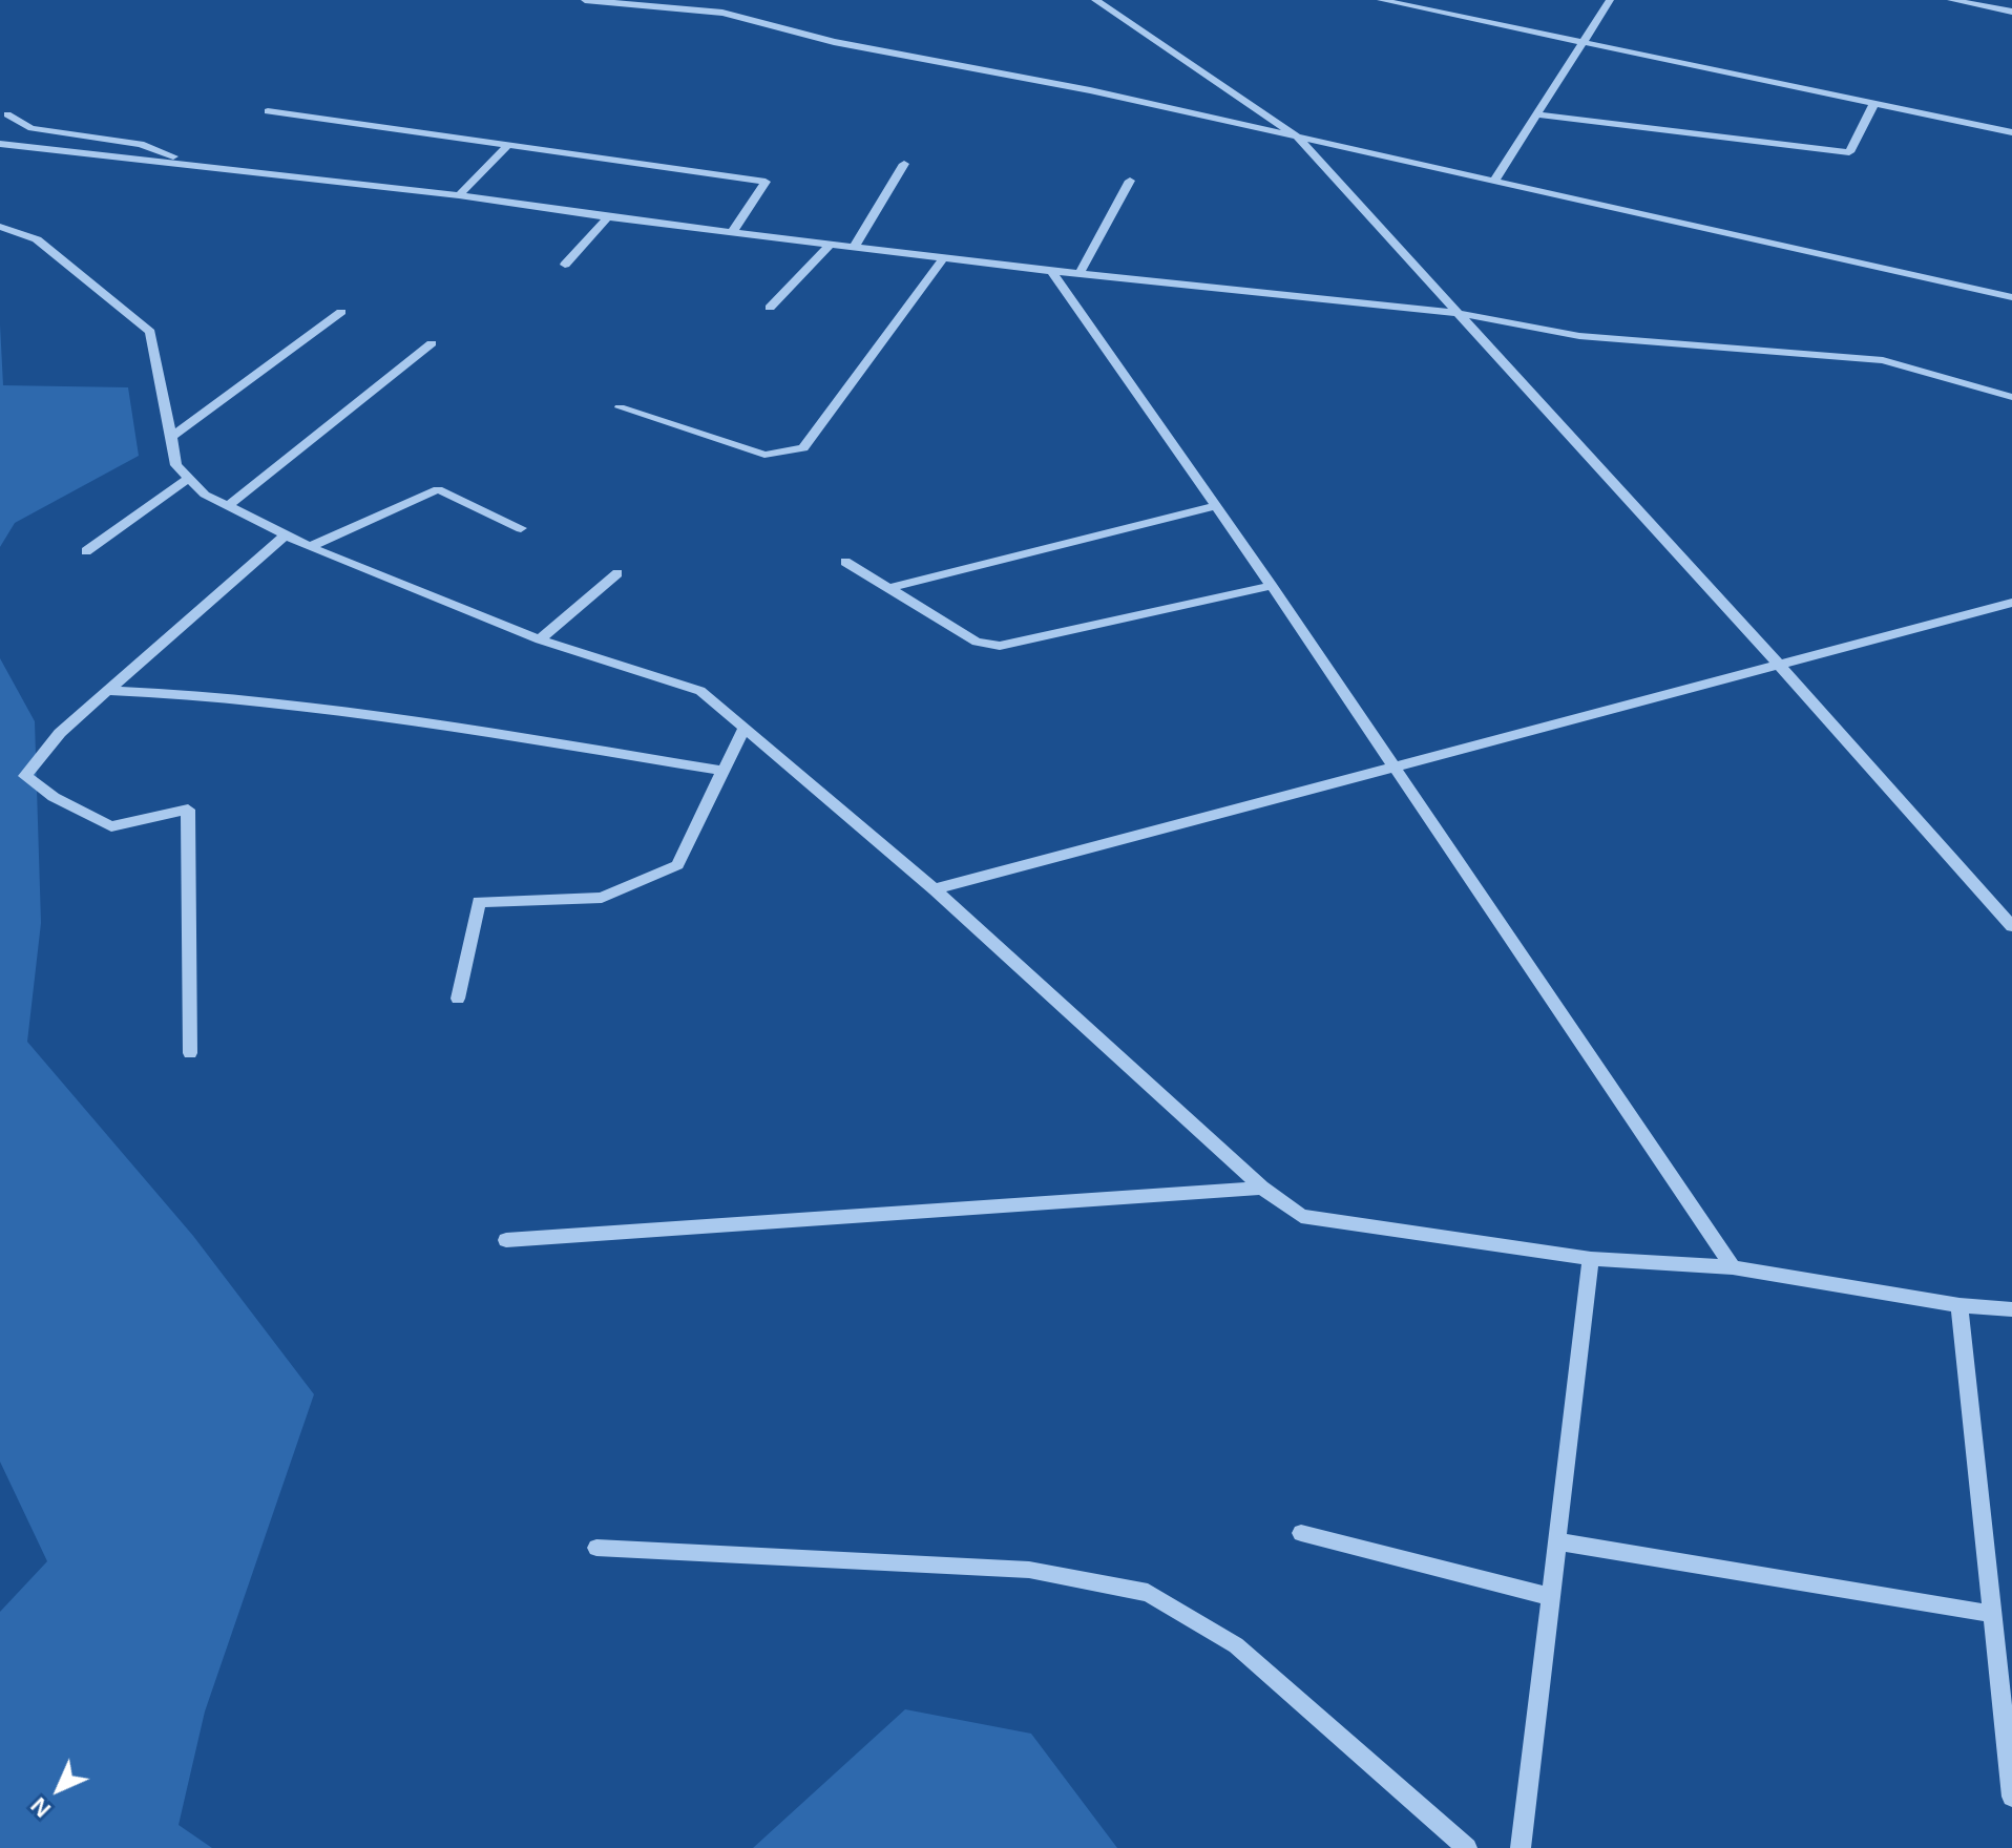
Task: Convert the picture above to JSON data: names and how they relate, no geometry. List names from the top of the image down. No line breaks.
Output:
{"north":"bottom left"}
